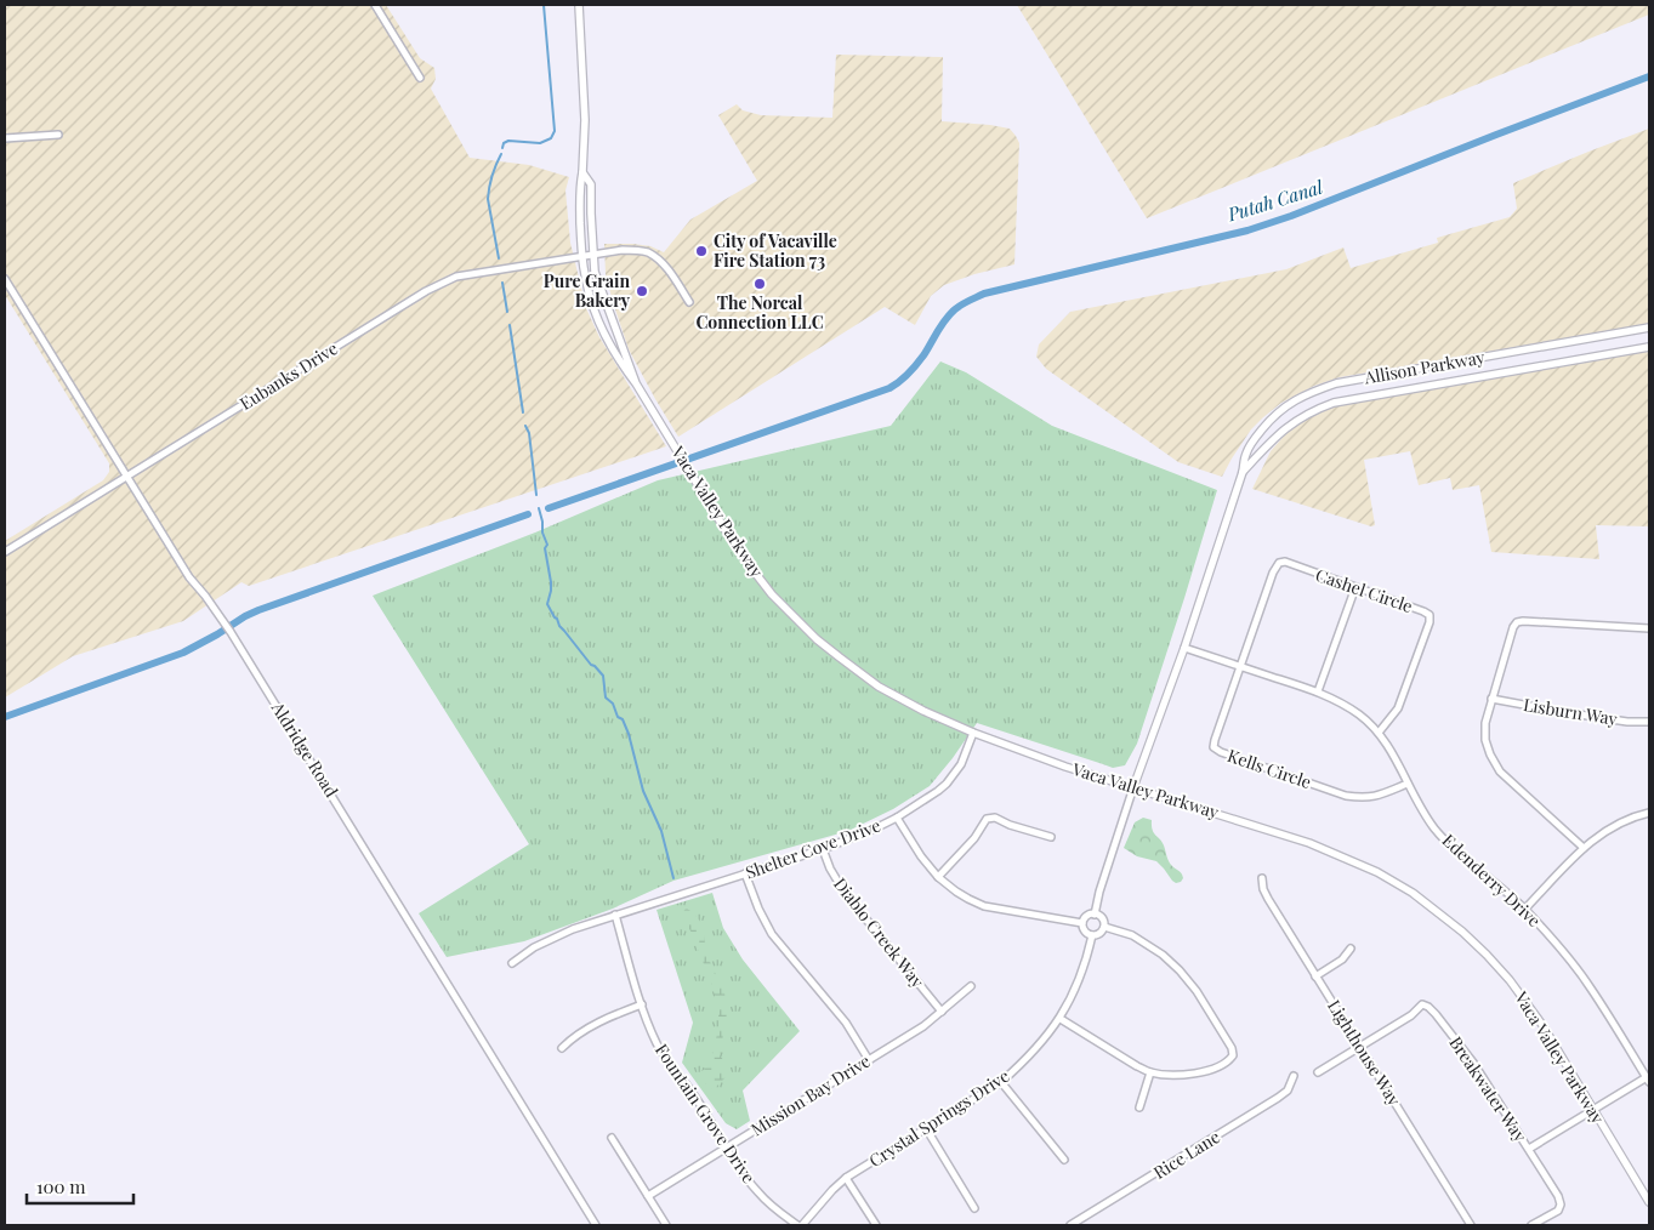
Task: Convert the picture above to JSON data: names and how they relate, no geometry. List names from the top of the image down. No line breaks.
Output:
{"streets":{"street":["Allison Parkway","Eubanks Drive","Vaca Valley Parkway","Cashel Circle","Lisburn Way","Aldridge Road","Kells Circle","Shelter Cove Drive","Edenderry Drive","Diablo Creek Way","Lighthouse Way","Breakwater Way","Mission Bay Drive","Fountain Grove Drive","Crystal Springs Drive","Rice Lane"]},"crossings":[["Allison Parkway","Vaca Valley Parkway"],["Allison Parkway","Edenderry Drive"],["Eubanks Drive","Vaca Valley Parkway"],["Eubanks Drive","Aldridge Road"],["Vaca Valley Parkway","Shelter Cove Drive"],["Cashel Circle","Kells Circle"],["Cashel Circle","Edenderry Drive"],["Kells Circle","Edenderry Drive"],["Shelter Cove Drive","Diablo Creek Way"],["Shelter Cove Drive","Fountain Grove Drive"],["Diablo Creek Way","Mission Bay Drive"],["Lighthouse Way","Breakwater Way"],["Mission Bay Drive","Fountain Grove Drive"]],"water":["Putah Canal"],"places":["City of Vacaville Fire Station 73","The Norcal Connection LLC","Pure Grain Bakery"],"scale_bar":"100 m"}
